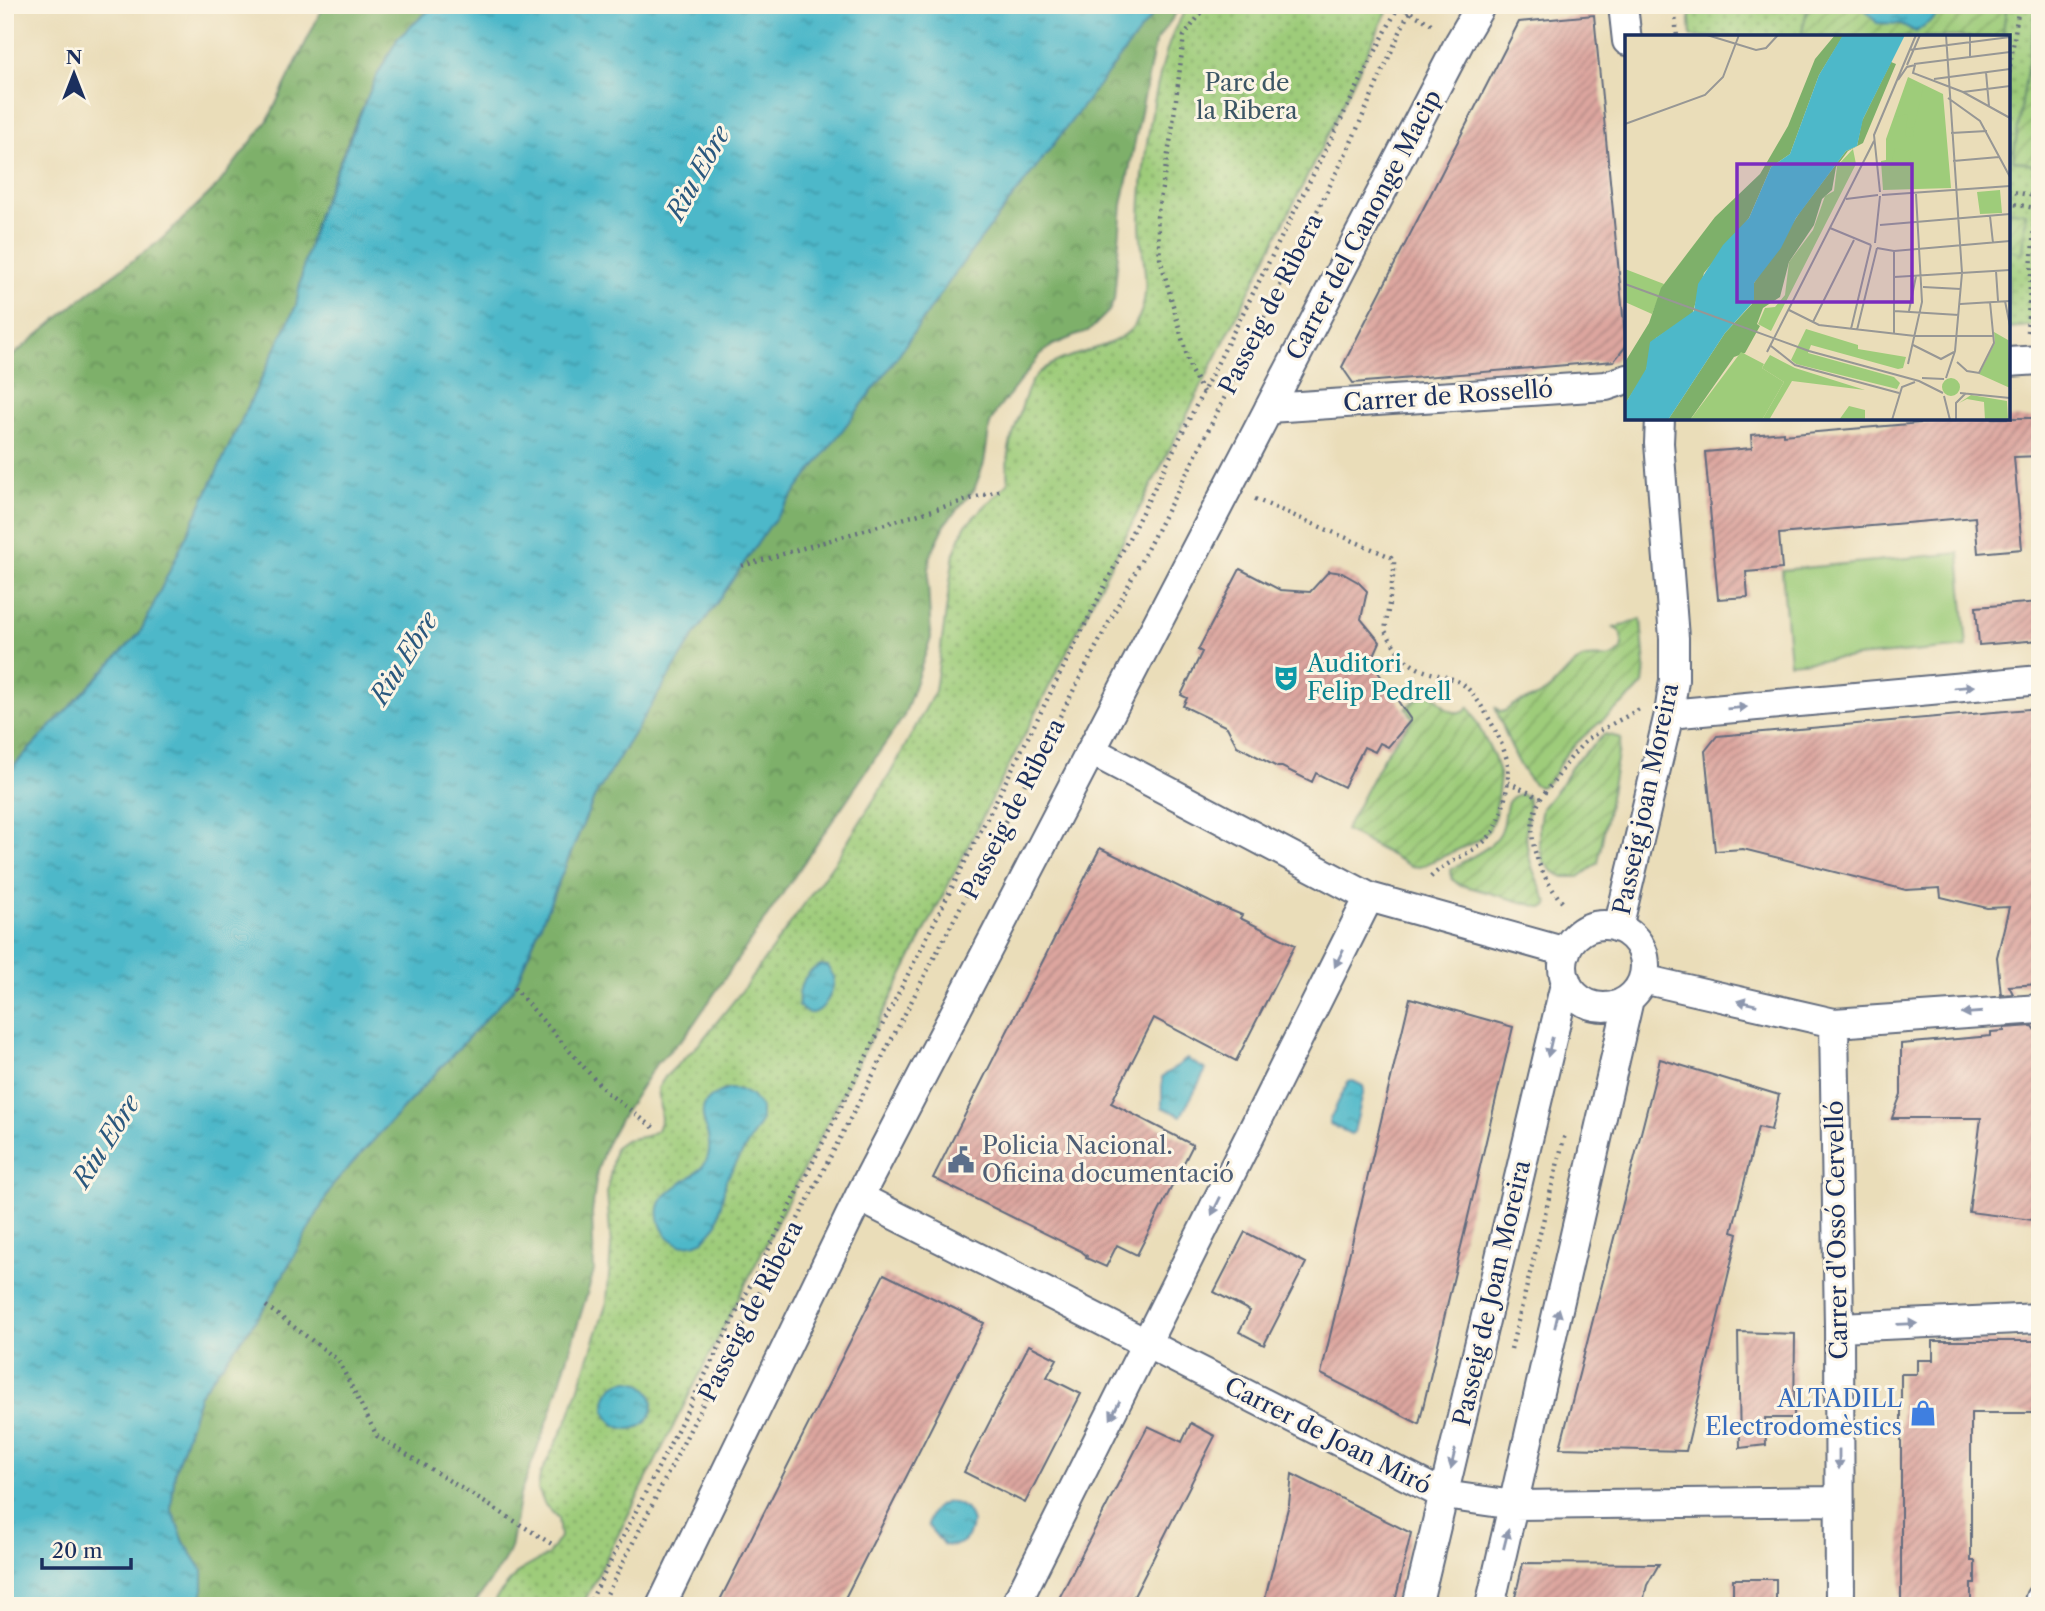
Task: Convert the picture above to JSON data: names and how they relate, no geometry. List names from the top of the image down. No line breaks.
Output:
{"streets":{"street":["Carrer del Canonge Macip","Passeig de Ribera","Carrer de Rosselló","Passeig joan Moreira","Carrer d'Ossó Cervelló","Passeig de Joan Moreira","Carrer de Joan Miró"]},"crossings":[["Carrer del Canonge Macip","Passeig de Ribera"],["Carrer del Canonge Macip","Carrer de Rosselló"],["Passeig de Ribera","Carrer de Rosselló"],["Passeig de Ribera","Carrer de Joan Miró"],["Passeig joan Moreira","Passeig de Joan Moreira"],["Carrer d'Ossó Cervelló","Carrer de Joan Miró"],["Passeig de Joan Moreira","Carrer de Joan Miró"]],"water":["Riu Ebre"],"parks":["Parc de la Ribera"],"places":{"theatre":["Auditori Felip Pedrell"],"public building":["Policia Nacional. Oficina documentació"],"shop":["ALTADILL Electrodomèstics"]},"scale_bar":"20 m","north":"top"}
